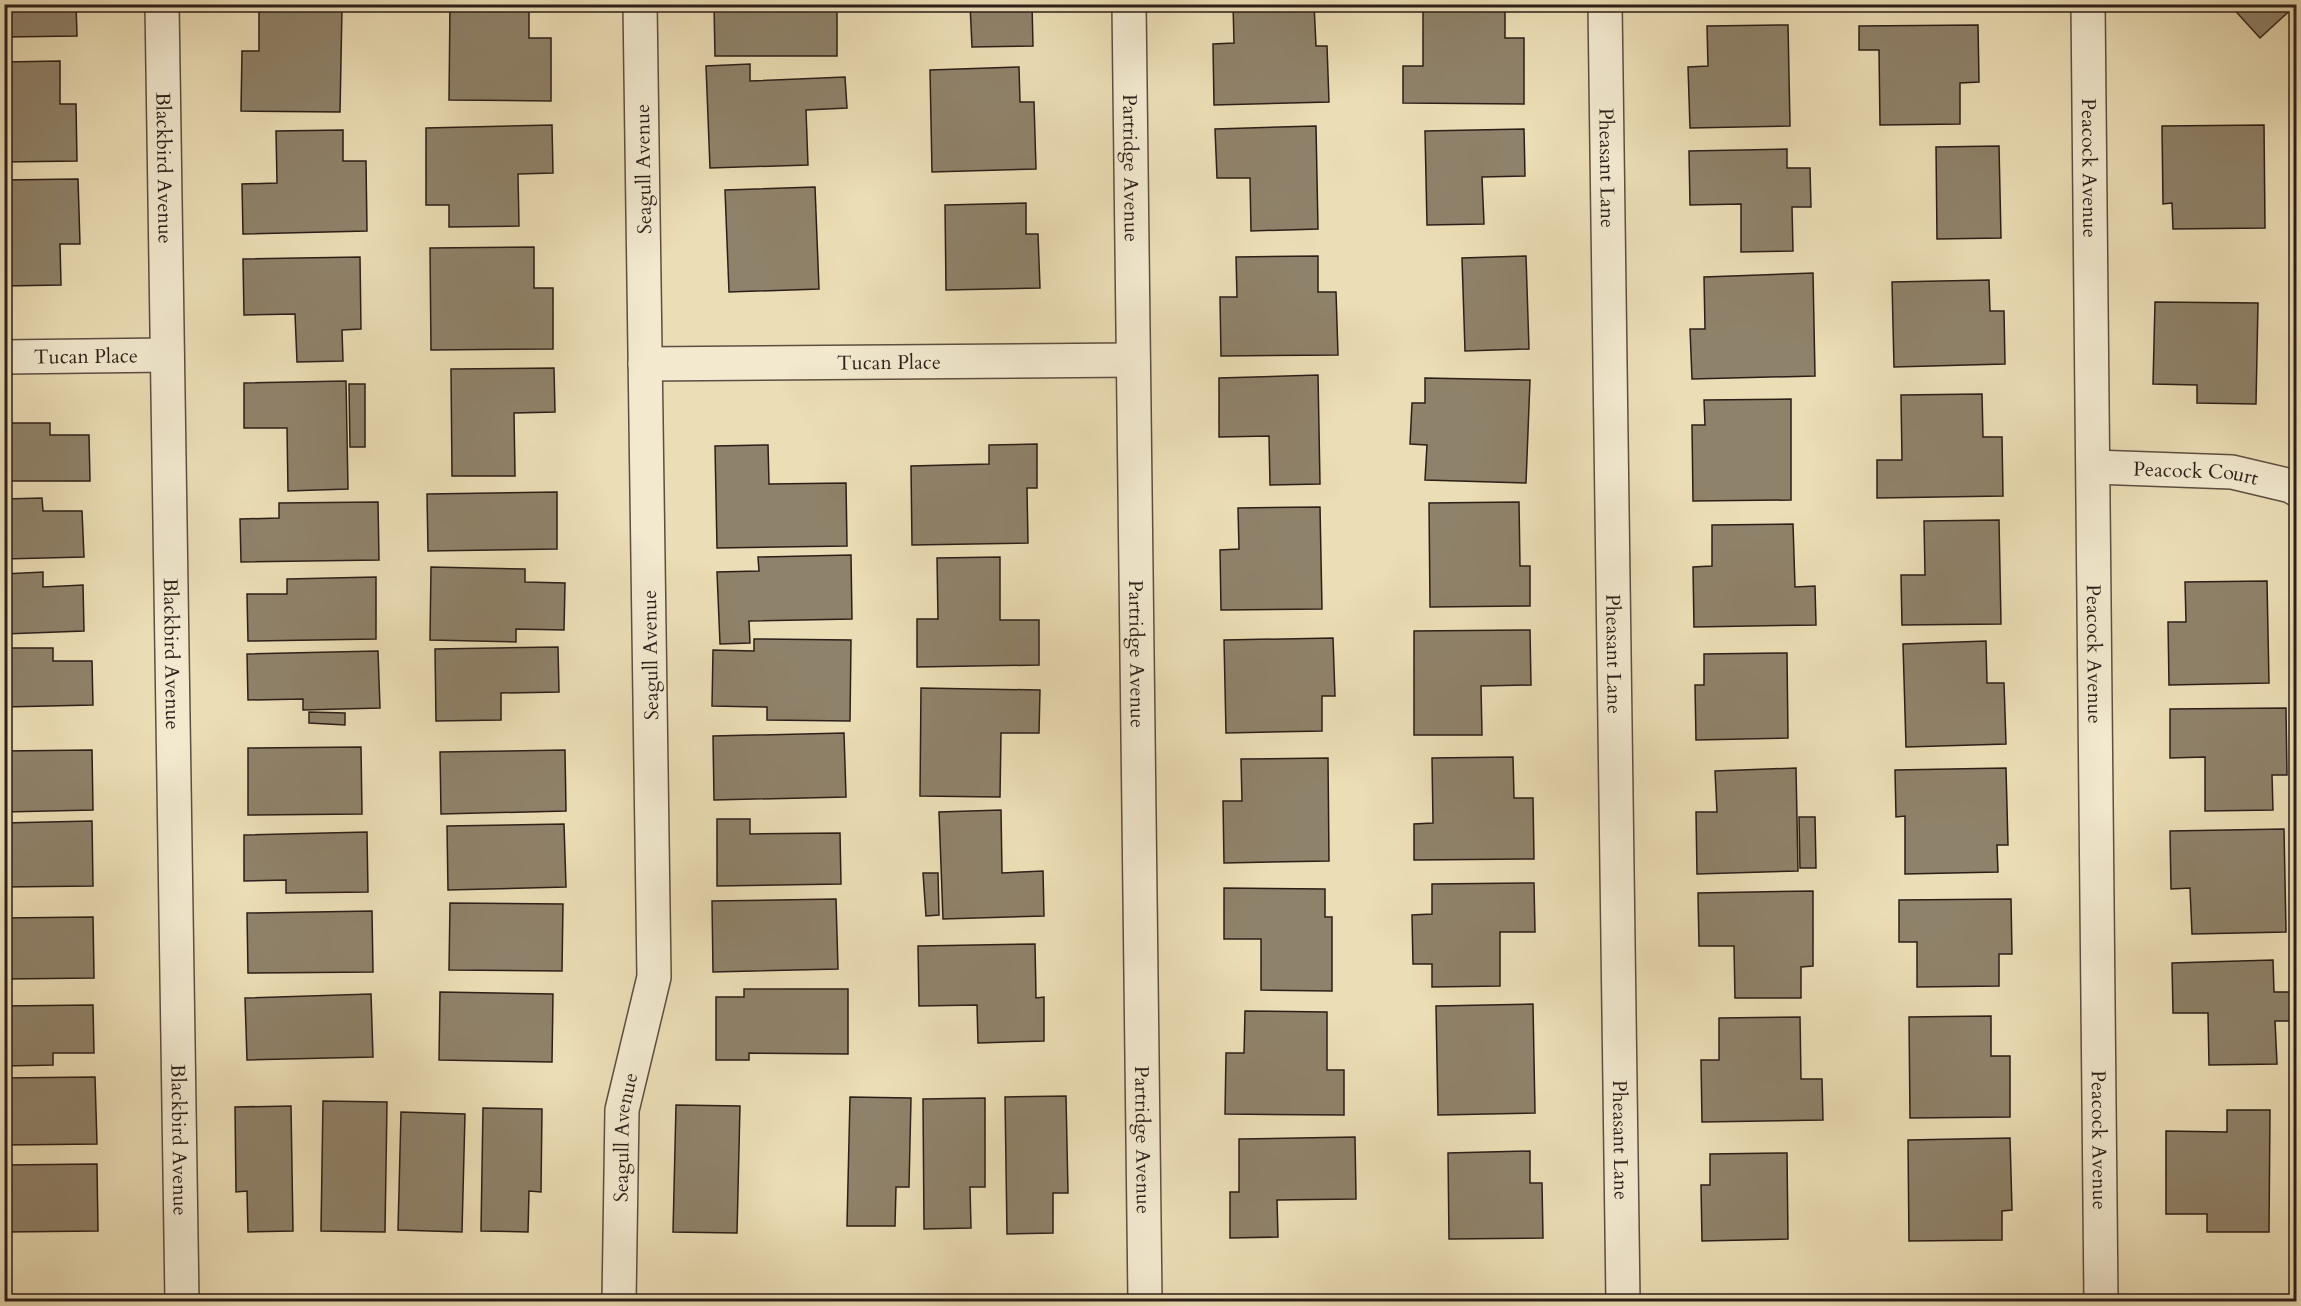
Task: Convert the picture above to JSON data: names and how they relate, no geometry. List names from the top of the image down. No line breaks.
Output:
{"streets":{"street":["Blackbird Avenue","Partridge Avenue","Pheasant Lane","Peacock Avenue","Seagull Avenue","Tucan Place","Peacock Court"]},"crossings":[["Blackbird Avenue","Tucan Place"],["Partridge Avenue","Tucan Place"],["Peacock Avenue","Peacock Court"],["Seagull Avenue","Tucan Place"]]}
